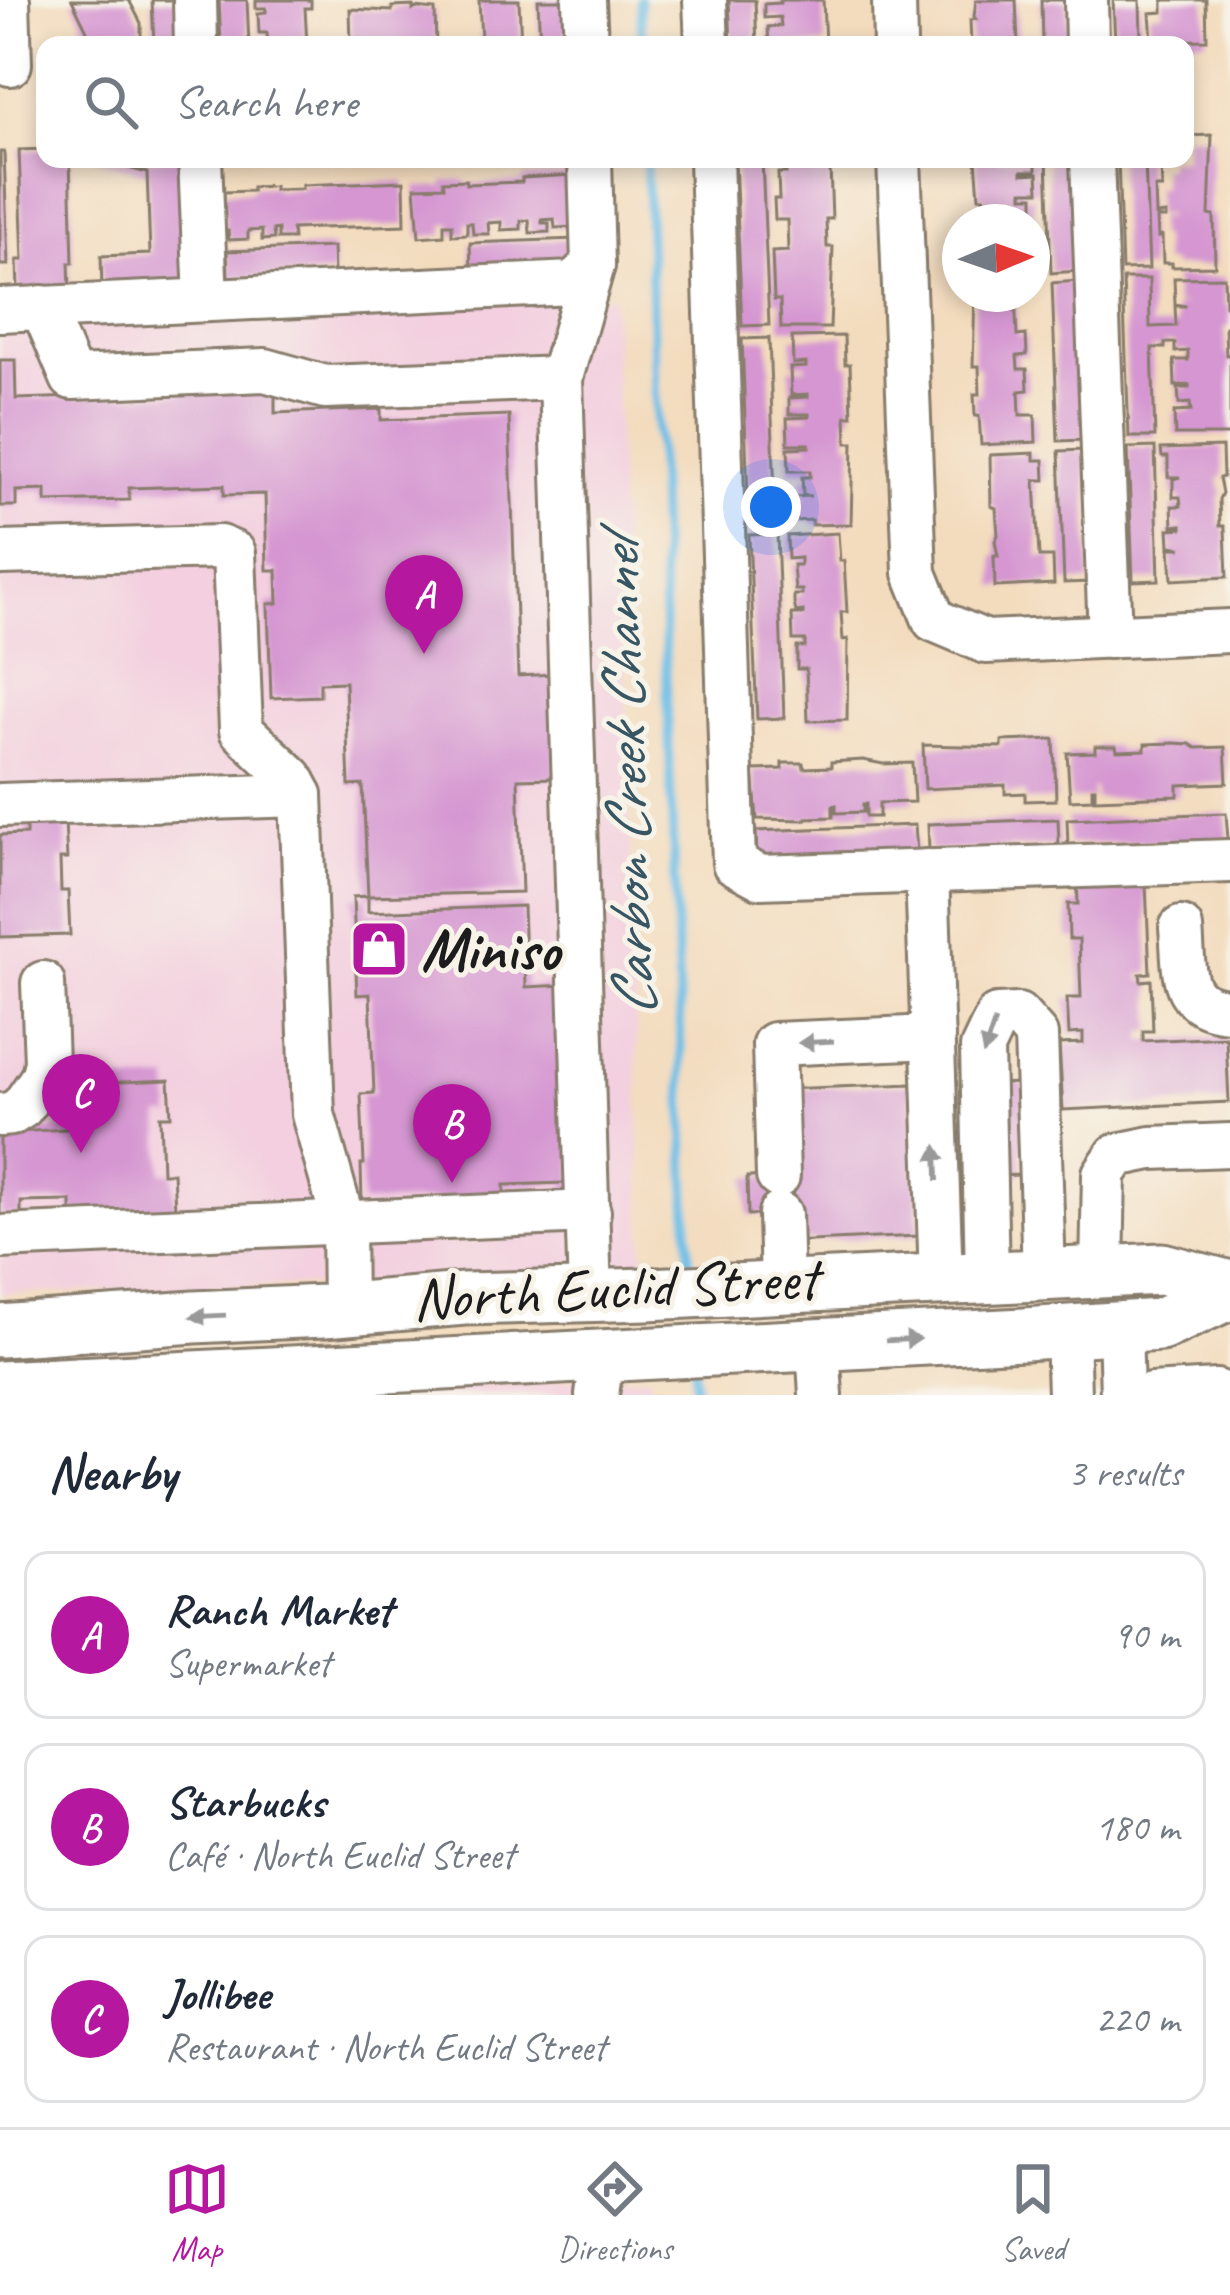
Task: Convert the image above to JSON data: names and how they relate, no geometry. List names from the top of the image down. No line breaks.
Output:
{"streets":{"main road":["North Euclid Street"]},"water":["Carbon Creek Channel"],"places":{"shop":["Miniso"]},"north":"right","page":{"search":"Search here","pins":["A","C","B"],"heading":["Nearby","3 results"],"list":[{"mark":"A","name":"Ranch Market","note":"Supermarket","value":"90 m"},{"mark":"B","name":"Starbucks","note":"Café · North Euclid Street","value":"180 m"},{"mark":"C","name":"Jollibee","note":"Restaurant · North Euclid Street","value":"220 m"}],"nav":["Map","Directions","Saved"]}}
